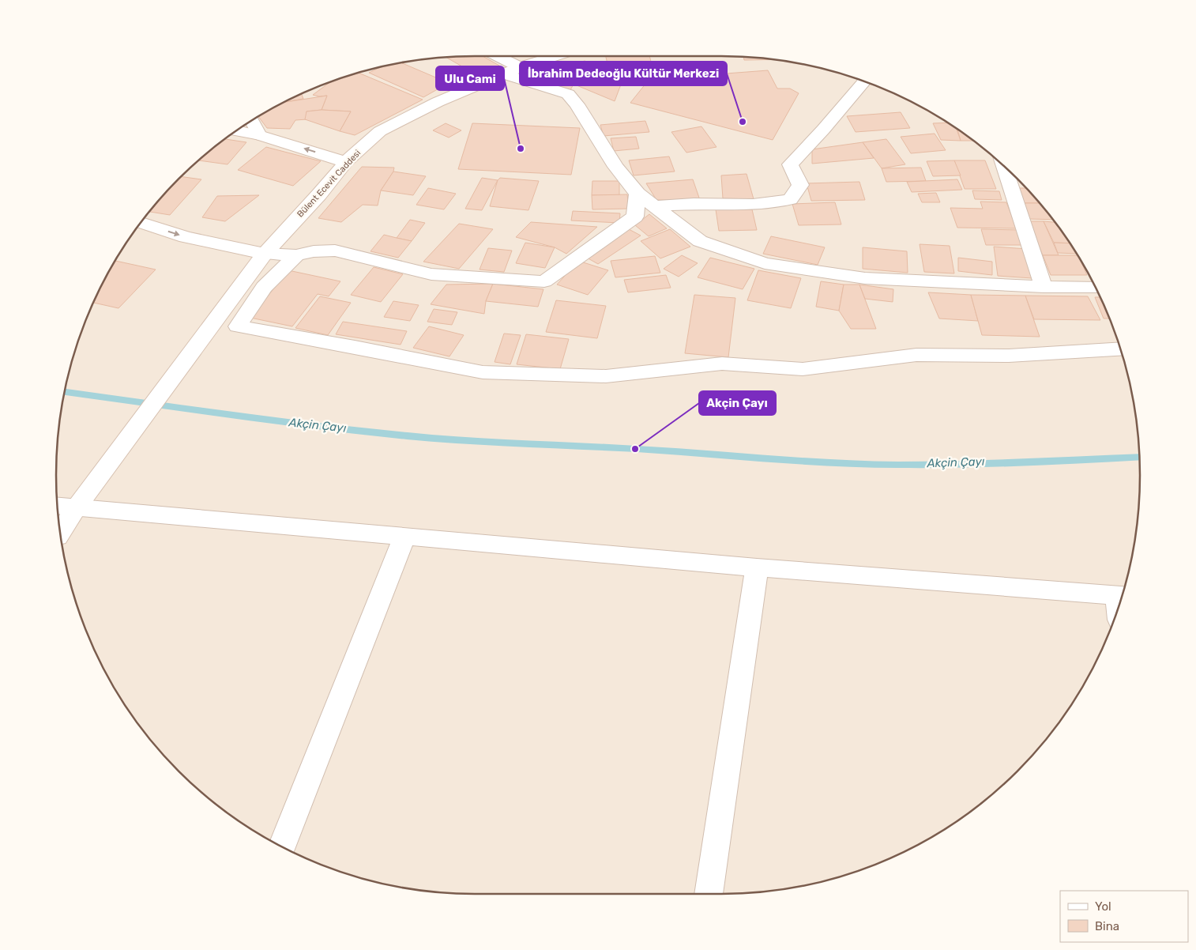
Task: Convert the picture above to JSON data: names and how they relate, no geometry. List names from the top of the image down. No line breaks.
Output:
{"streets":{"street":["Bülent Ecevit Caddesi"]},"water":["Akçin Çayı"],"places":["İbrahim Dedeoğlu Kültür Merkezi","Ulu Cami","Akçin Çayı"],"legend":["Yol","Bina"]}
